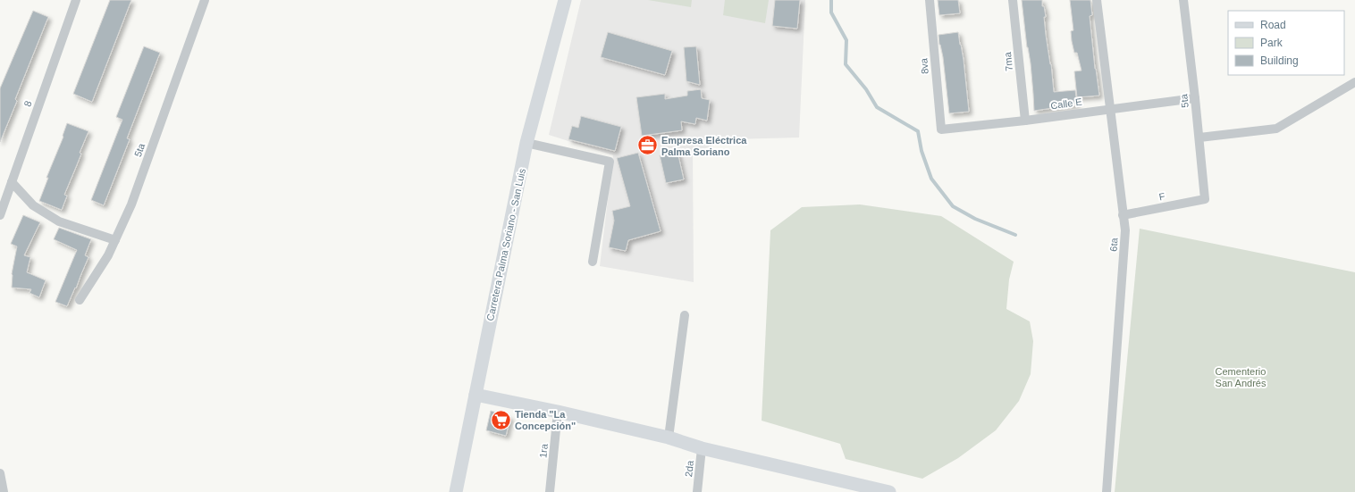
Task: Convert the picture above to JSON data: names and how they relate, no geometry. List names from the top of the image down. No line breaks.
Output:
{"streets":{"main road":["Carretera Palma Soriano - San Luis"],"street":["7ma","8va","5ta","8","Calle E","F","6ta","1ra","2da"]},"crossings":[["7ma","Calle E"],["8va","Calle E"],["5ta","Calle E"],["5ta","F"],["Calle E","6ta"],["F","6ta"]],"parks":["Cementerio San Andrés"],"places":{"office":["Empresa Eléctrica Palma Soriano"],"supermarket":["Tienda \"La Concepción\""]},"legend":["Road","Park","Building"]}
